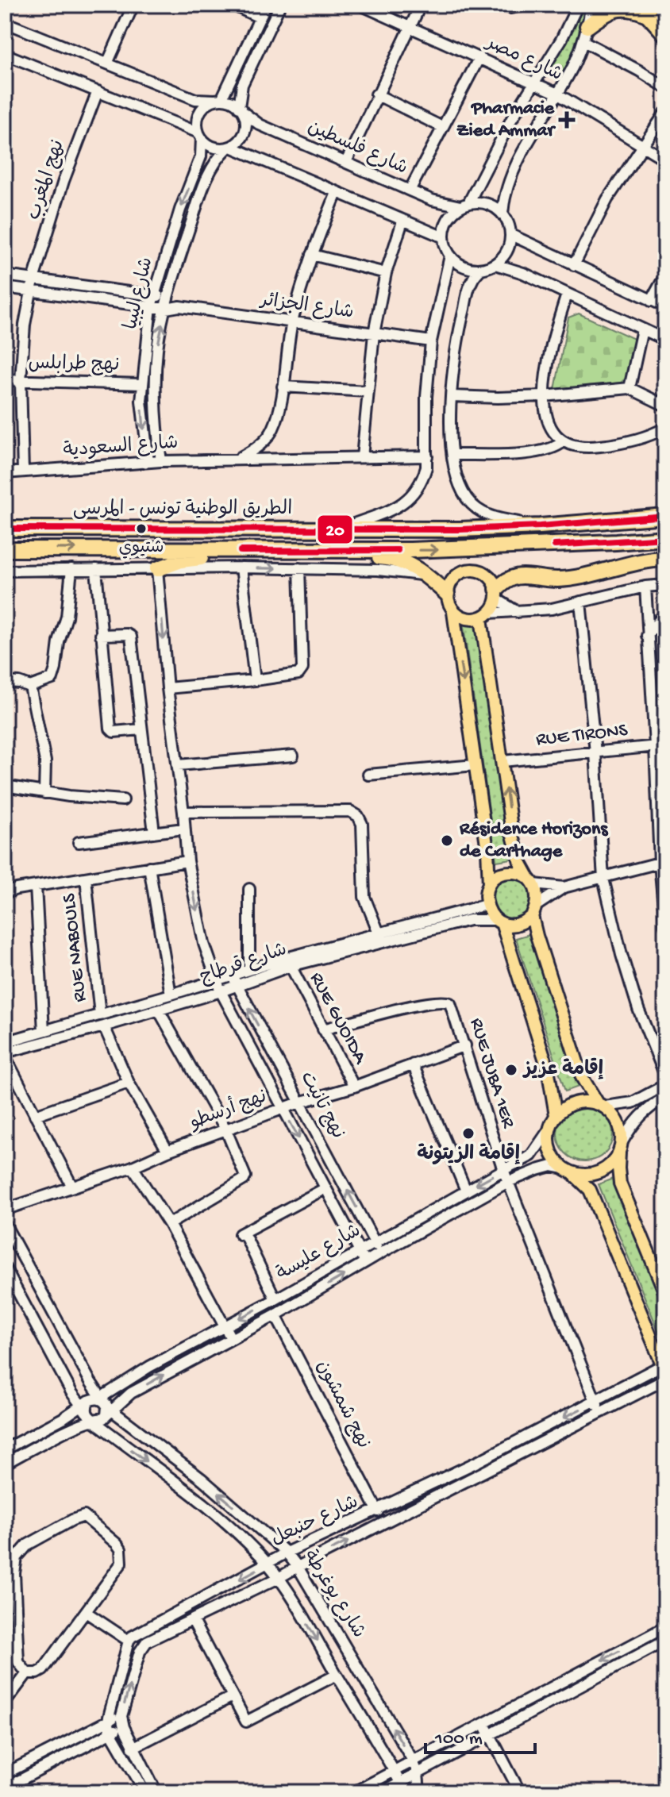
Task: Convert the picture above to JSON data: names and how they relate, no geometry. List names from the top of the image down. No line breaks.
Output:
{"streets":{"highway":["الطريق الوطنية تونس - المرسى"],"street":["شارع مصر","شارع فلسطين","نهج المغرب","شارع ليبيا","شارع الجزائر","نهج طرابلس","شارع السعودية","RUE TIRONS","RUE NABOULS","شارع قرطاج","RUE GUOIDA","RUE JUBA 1ER","نهج تانيت","نهج أرسطو","شارع عليسة","نهج شمشون","شارع حنبعل","شارع يوغرطة"]},"crossings":[["شارع فلسطين","شارع ليبيا"],["نهج المغرب","شارع الجزائر"],["نهج المغرب","نهج طرابلس"],["نهج المغرب","شارع السعودية"],["شارع ليبيا","شارع الجزائر"],["شارع ليبيا","نهج طرابلس"],["شارع ليبيا","شارع السعودية"],["RUE NABOULS","شارع قرطاج"],["شارع قرطاج","RUE GUOIDA"],["شارع قرطاج","نهج تانيت"],["RUE GUOIDA","RUE JUBA 1ER"],["RUE GUOIDA","نهج أرسطو"],["RUE JUBA 1ER","نهج أرسطو"],["RUE JUBA 1ER","شارع عليسة"],["RUE JUBA 1ER","شارع حنبعل"],["نهج تانيت","نهج أرسطو"],["نهج تانيت","شارع عليسة"],["شارع عليسة","نهج شمشون"],["شارع عليسة","شارع يوغرطة"],["نهج شمشون","شارع حنبعل"],["شارع حنبعل","شارع يوغرطة"]],"places":{"health":["Pharmacie Zied Ammar"],"other":["شتيوي","Résidence Horizons de Carthage","إقامة عزيز","إقامة الزيتونة"]},"lines":["transit line 20"],"scale_bar":"100 m"}
